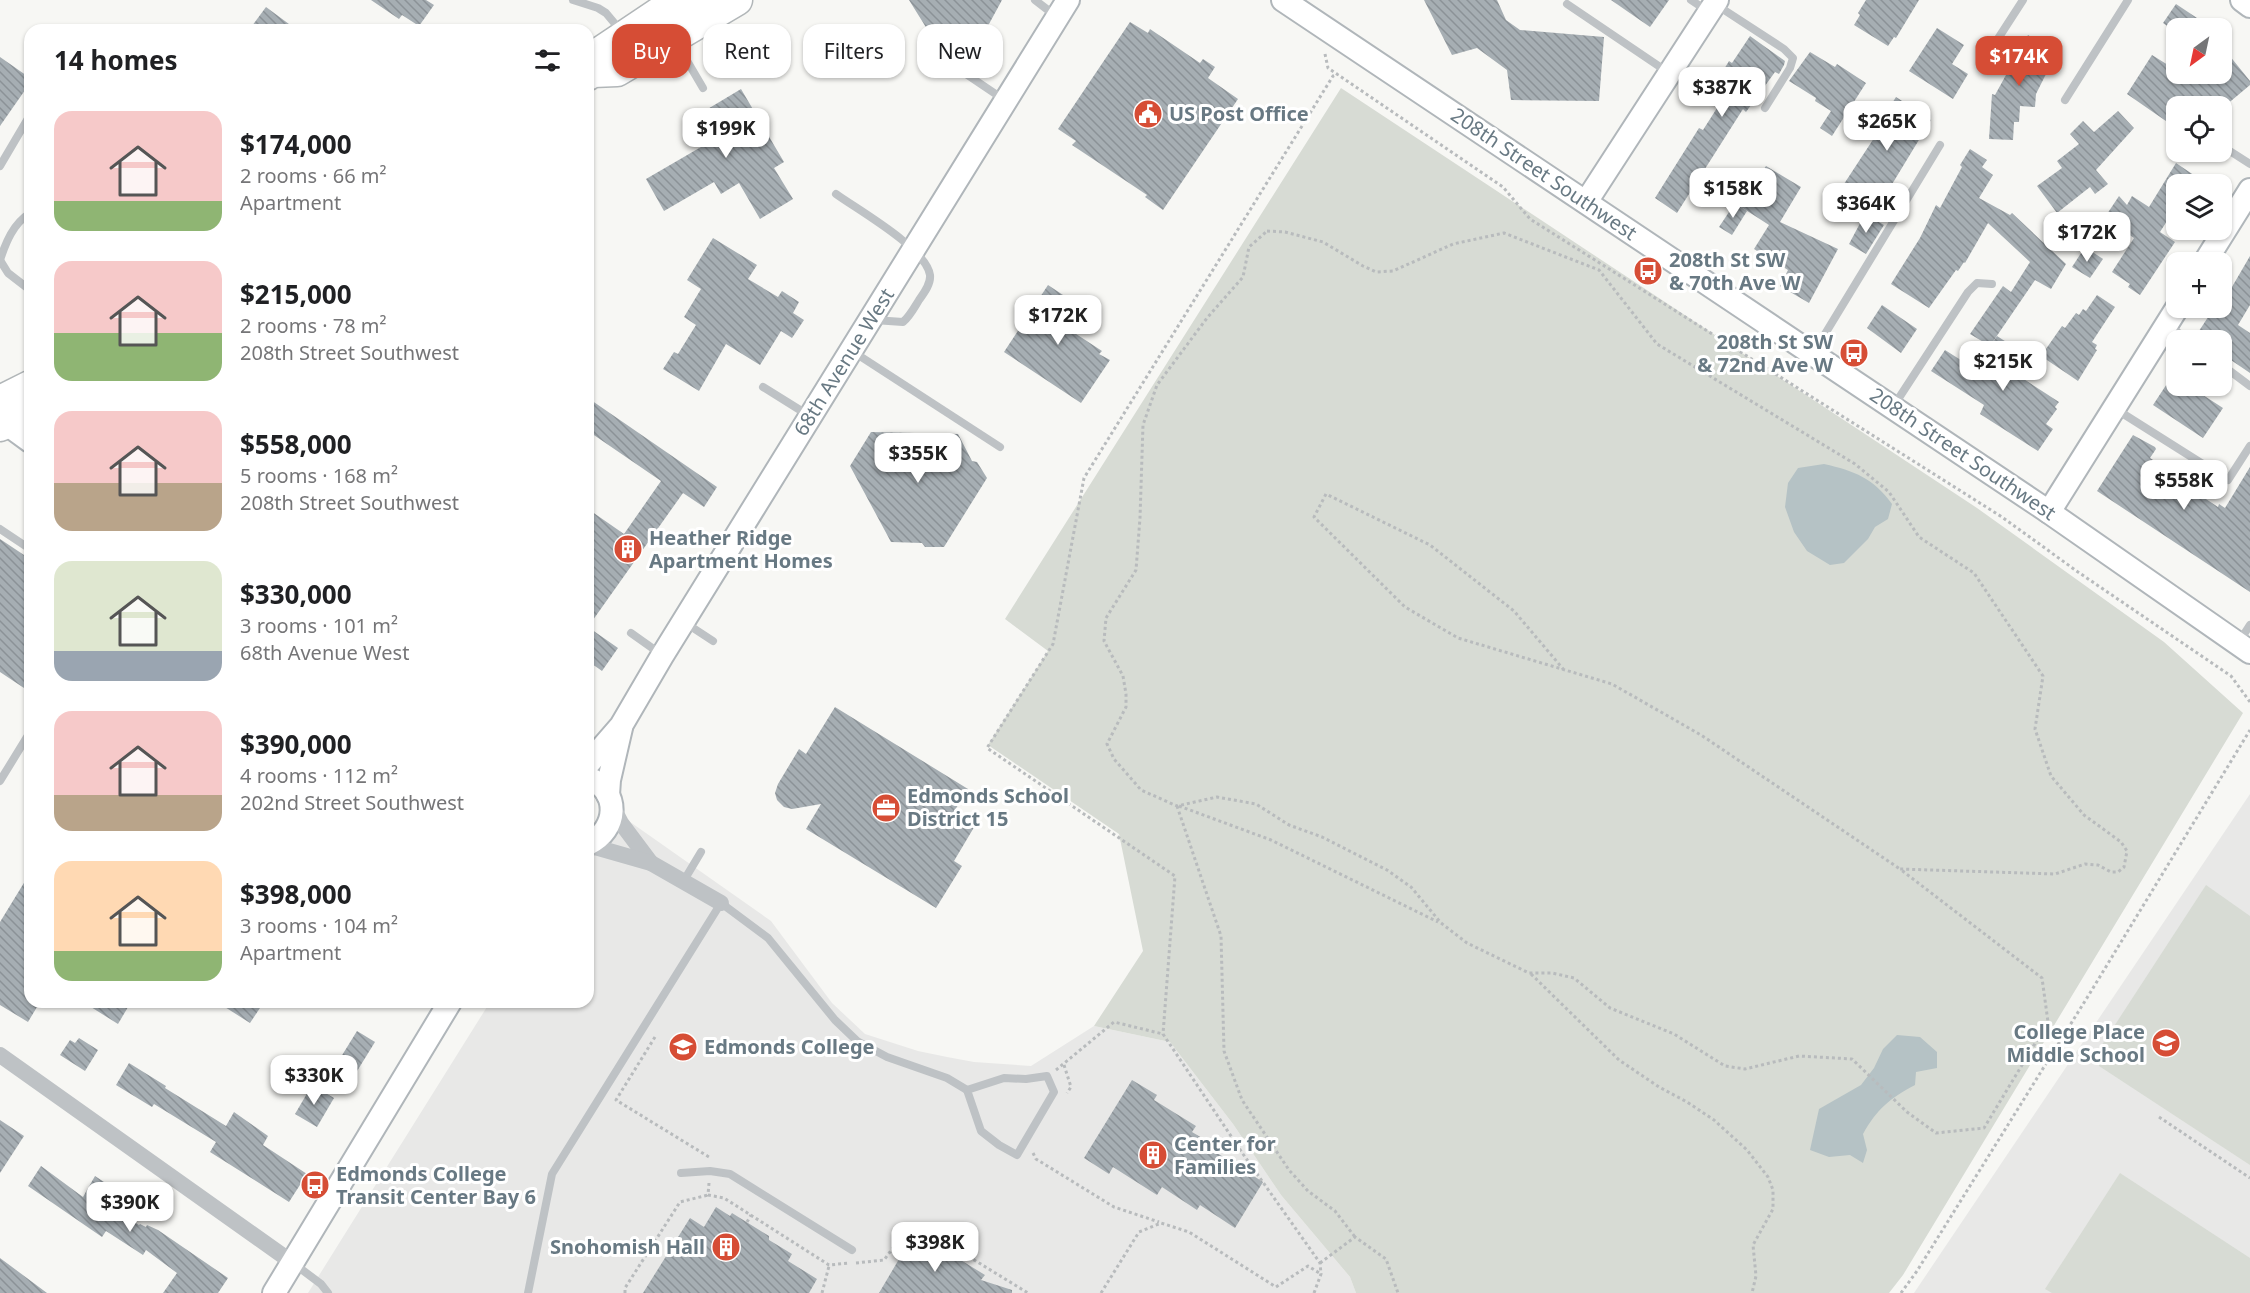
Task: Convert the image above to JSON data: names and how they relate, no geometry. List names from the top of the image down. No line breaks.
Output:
{"streets":{"street":["208th Street Southwest","68th Avenue West"]},"places":{"public building":["US Post Office"],"bus stop":["208th St SW & 70th Ave W","208th St SW & 72nd Ave W","Edmonds College Transit Center Bay 6"],"building":["Heather Ridge Apartment Homes","Center for Families","Snohomish Hall"],"office":["Edmonds School District 15"],"school or university":["College Place Middle School","Edmonds College"]},"north":"bottom left","page":{"map_buttons":["+","−"],"chip":["Buy","Rent","Filters","New"],"heading":"14 homes","price":["$174K","$387K","$265K","$199K","$158K","$364K","$172K","$172K","$215K","$355K","$558K","$330K","$390K","$398K"],"list":[{"name":"$174,000","note":"2 rooms · 66 m² · Apartment"},{"name":"$215,000","note":"2 rooms · 78 m² · 208th Street Southwest"},{"name":"$558,000","note":"5 rooms · 168 m² · 208th Street Southwest"},{"name":"$330,000","note":"3 rooms · 101 m² · 68th Avenue West"},{"name":"$390,000","note":"4 rooms · 112 m² · 202nd Street Southwest"},{"name":"$398,000","note":"3 rooms · 104 m² · Apartment"}]}}
